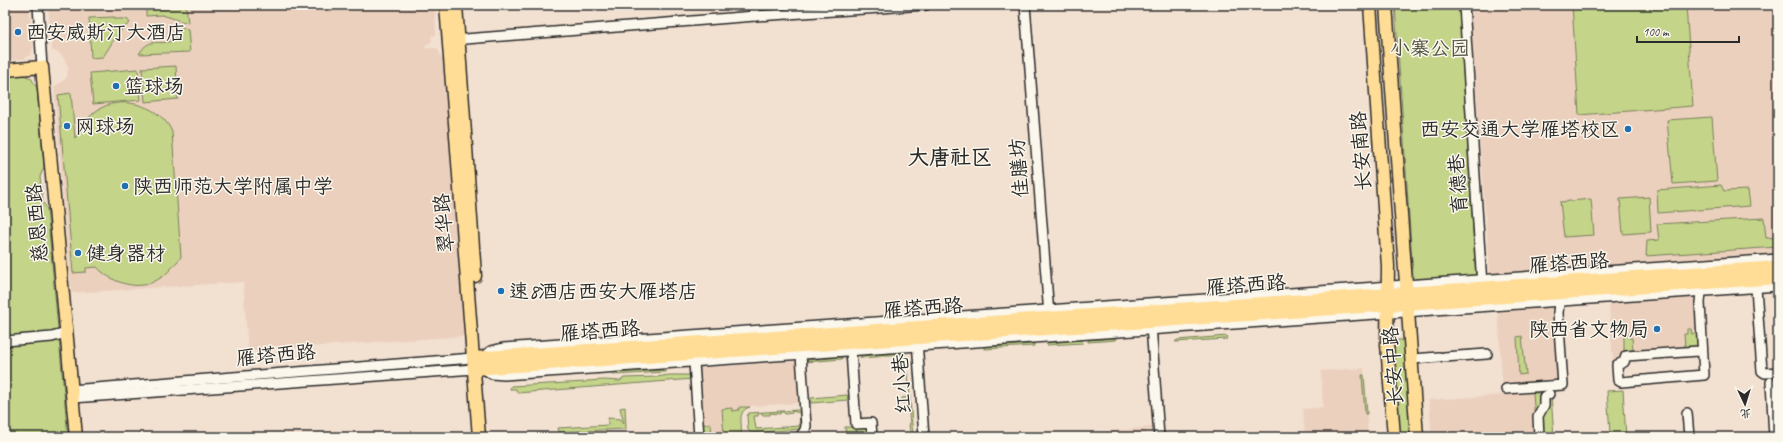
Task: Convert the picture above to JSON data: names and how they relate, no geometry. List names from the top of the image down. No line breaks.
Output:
{"streets":{"main road":["长安南路","慈恩西路","翠华路","雁塔西路","长安中路"],"street":["佳膳坊","育德巷","红小巷"]},"crossings":[["长安南路","雁塔西路"],["长安南路","长安中路"],["佳膳坊","雁塔西路"],["育德巷","雁塔西路"],["慈恩西路","雁塔西路"],["翠华路","雁塔西路"],["雁塔西路","长安中路"],["雁塔西路","红小巷"]],"districts":["大唐社区"],"parks":["小寨公园"],"places":["西安威斯汀大酒店","篮球场","网球场","西安交通大学雁塔校区","陕西师范大学附属中学","健身器材","速8酒店西安大雁塔店","陕西省文物局"],"scale_bar":"100 m","north":"bottom"}
